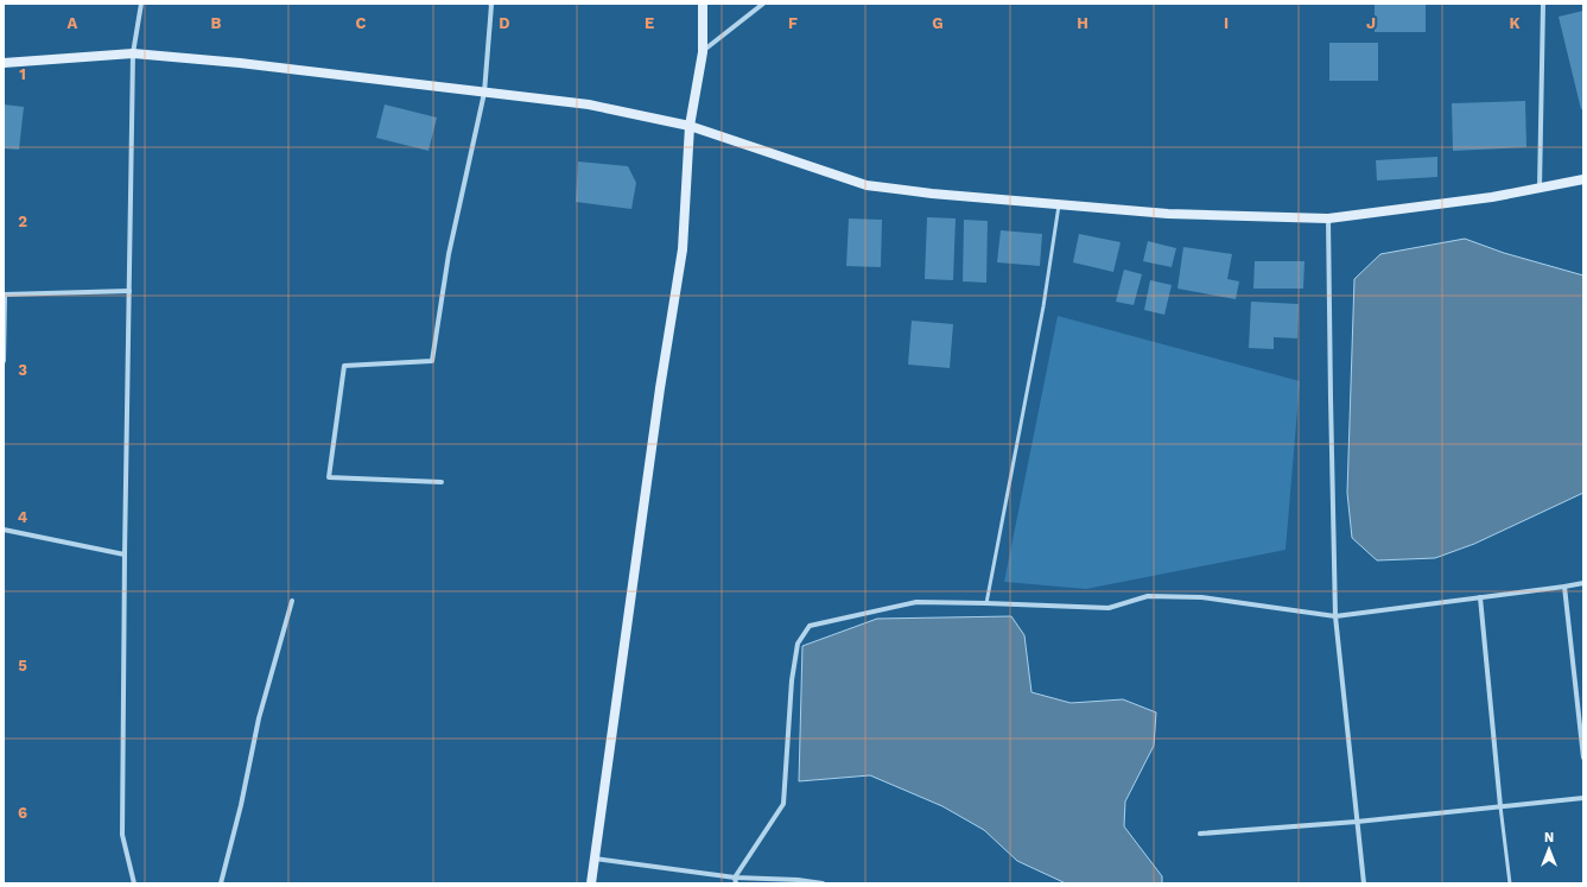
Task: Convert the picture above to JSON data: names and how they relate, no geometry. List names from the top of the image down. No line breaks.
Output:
{"north":"top","grid":{"columns":["A","B","C","D","E","F","G","H","I","J","K"],"rows":["1","2","3","4","5","6"]}}
